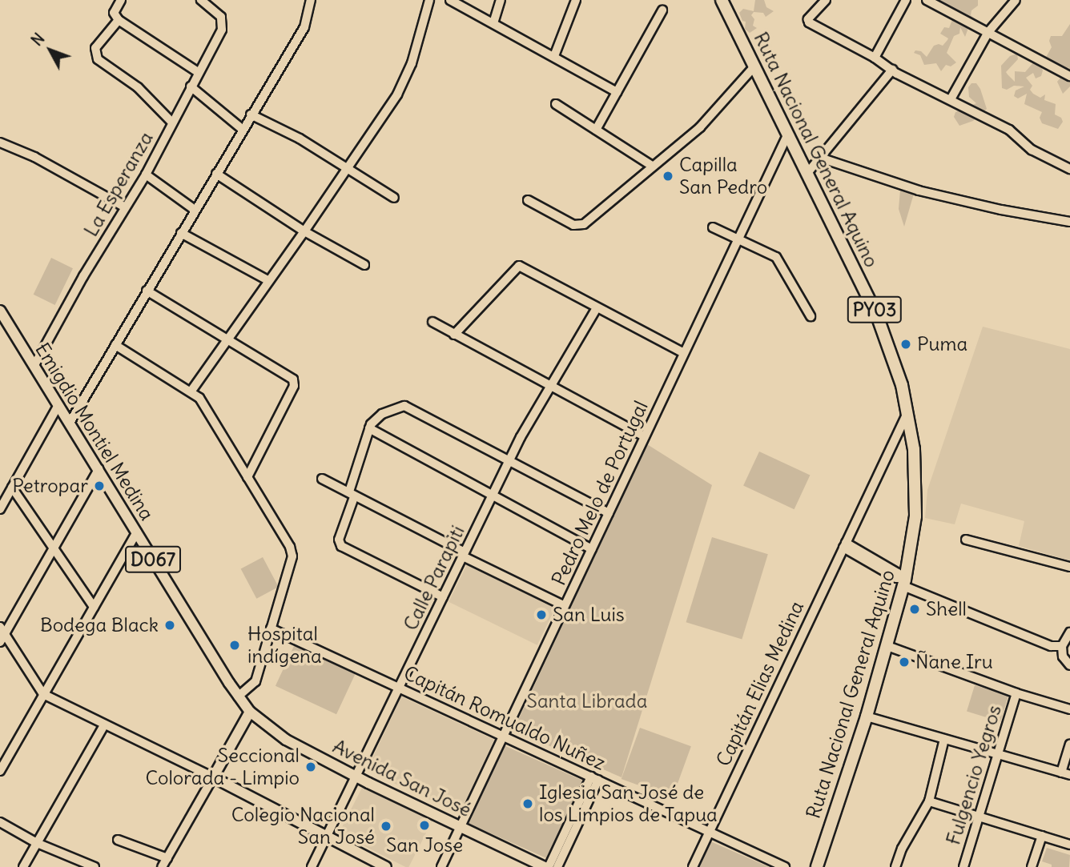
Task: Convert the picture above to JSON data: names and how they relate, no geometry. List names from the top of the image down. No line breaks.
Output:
{"streets":{"highway":["Ruta Nacional General Aquino","PY03"],"main road":["Emigdio Montiel Medina","D067","Avenida San José"],"street":["La Esperanza","Pedro Melo de Portugal","Calle Parapiti","Capitán Elias Medina","Capitán Romualdo Nuñez","Fulgencio Yegros"]},"crossings":[["Ruta Nacional General Aquino","Pedro Melo de Portugal"],["Ruta Nacional General Aquino","Capitán Elias Medina"],["La Esperanza","Emigdio Montiel Medina"],["Emigdio Montiel Medina","Avenida San José"],["Pedro Melo de Portugal","Capitán Romualdo Nuñez"],["Pedro Melo de Portugal","Avenida San José"],["Calle Parapiti","Capitán Romualdo Nuñez"],["Calle Parapiti","Avenida San José"],["Capitán Elias Medina","Capitán Romualdo Nuñez"]],"parks":["Santa Librada"],"places":["Capilla San Pedro","Puma","Petropar","Shell","San Luis","Bodega Black","Hospital indígena","Ñane Iru","Seccional Colorada - Limpio","Iglesia San José de los Limpios de Tapua","San Jose","Colegio Nacional San José"],"north":"top left"}
